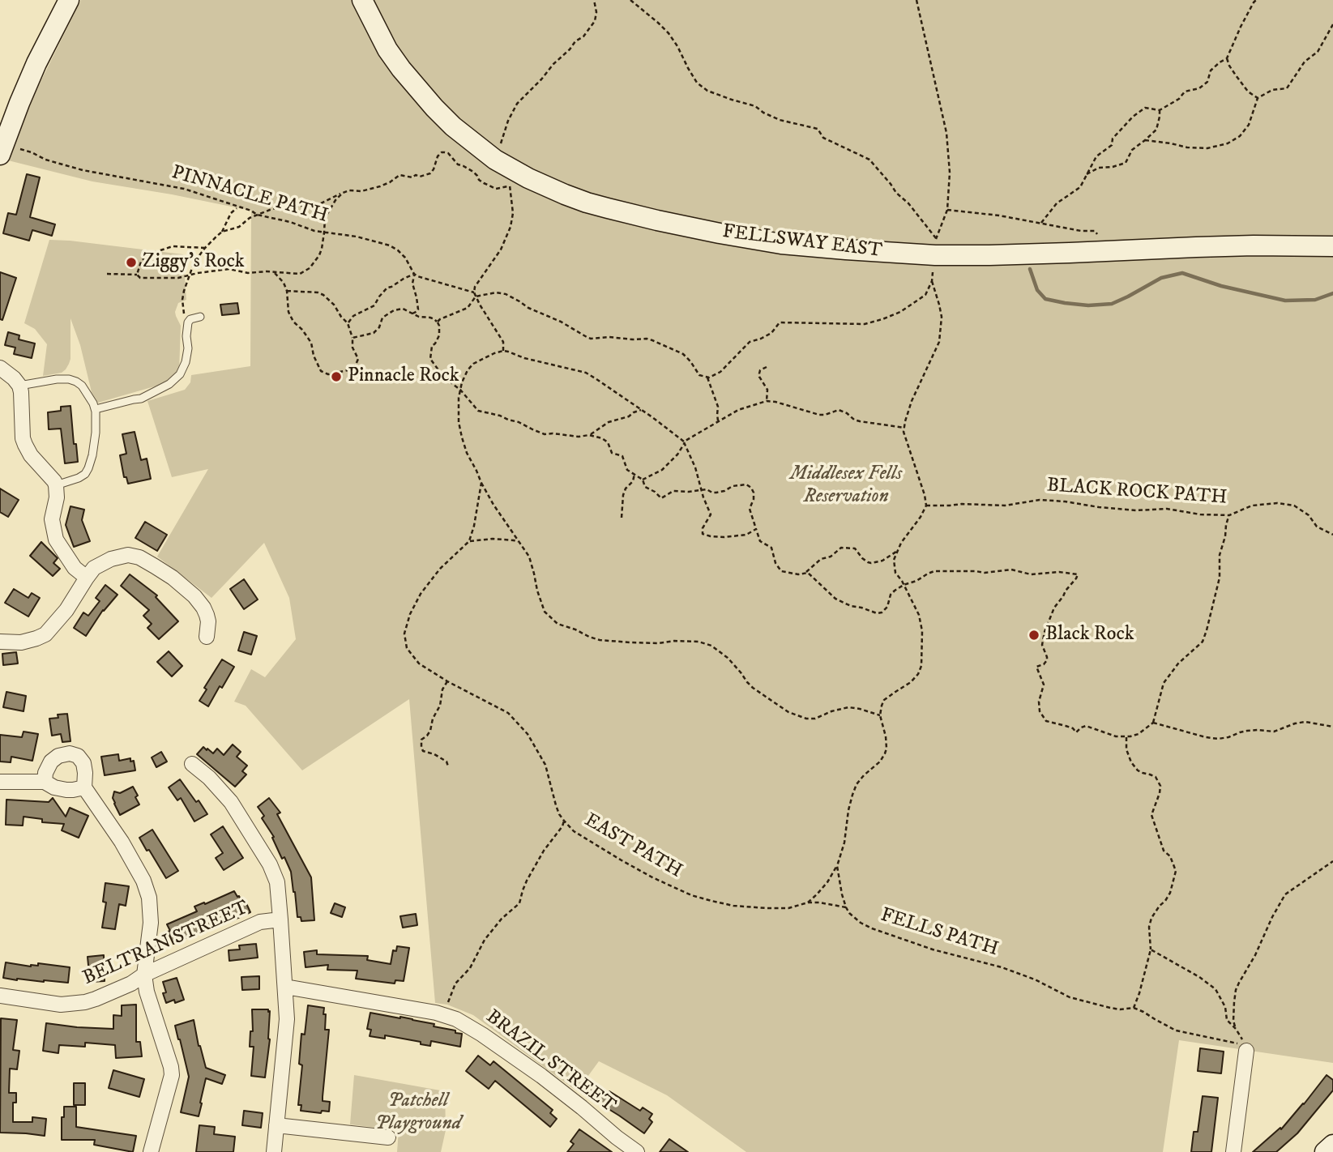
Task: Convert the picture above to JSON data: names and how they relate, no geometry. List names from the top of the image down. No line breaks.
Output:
{"streets":{"main road":["FELLSWAY EAST"],"street":["BELTRAN STREET","BRAZIL STREET"],"path":["PINNACLE PATH","BLACK ROCK PATH","EAST PATH","FELLS PATH"]},"crossings":[["EAST PATH","FELLS PATH"]],"parks":["Middlesex Fells Reservation","Patchell Playground"],"places":["Ziggy's Rock","Pinnacle Rock","Black Rock"]}
